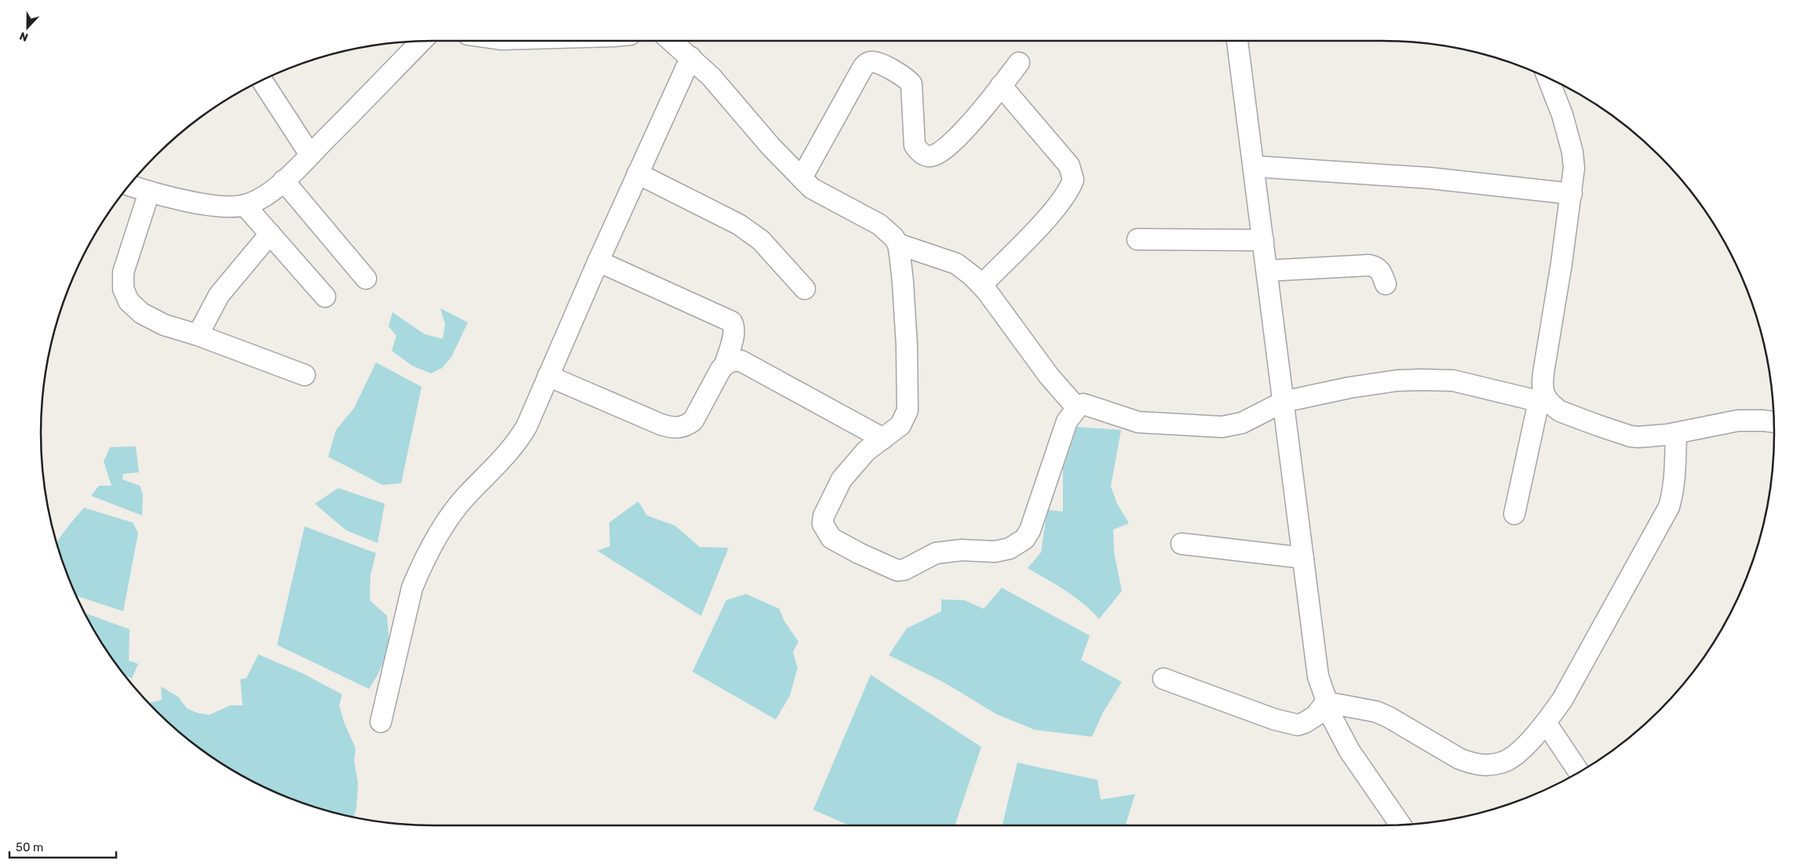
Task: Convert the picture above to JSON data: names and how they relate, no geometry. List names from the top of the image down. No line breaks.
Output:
{"scale_bar":"50 m","north":"bottom"}
